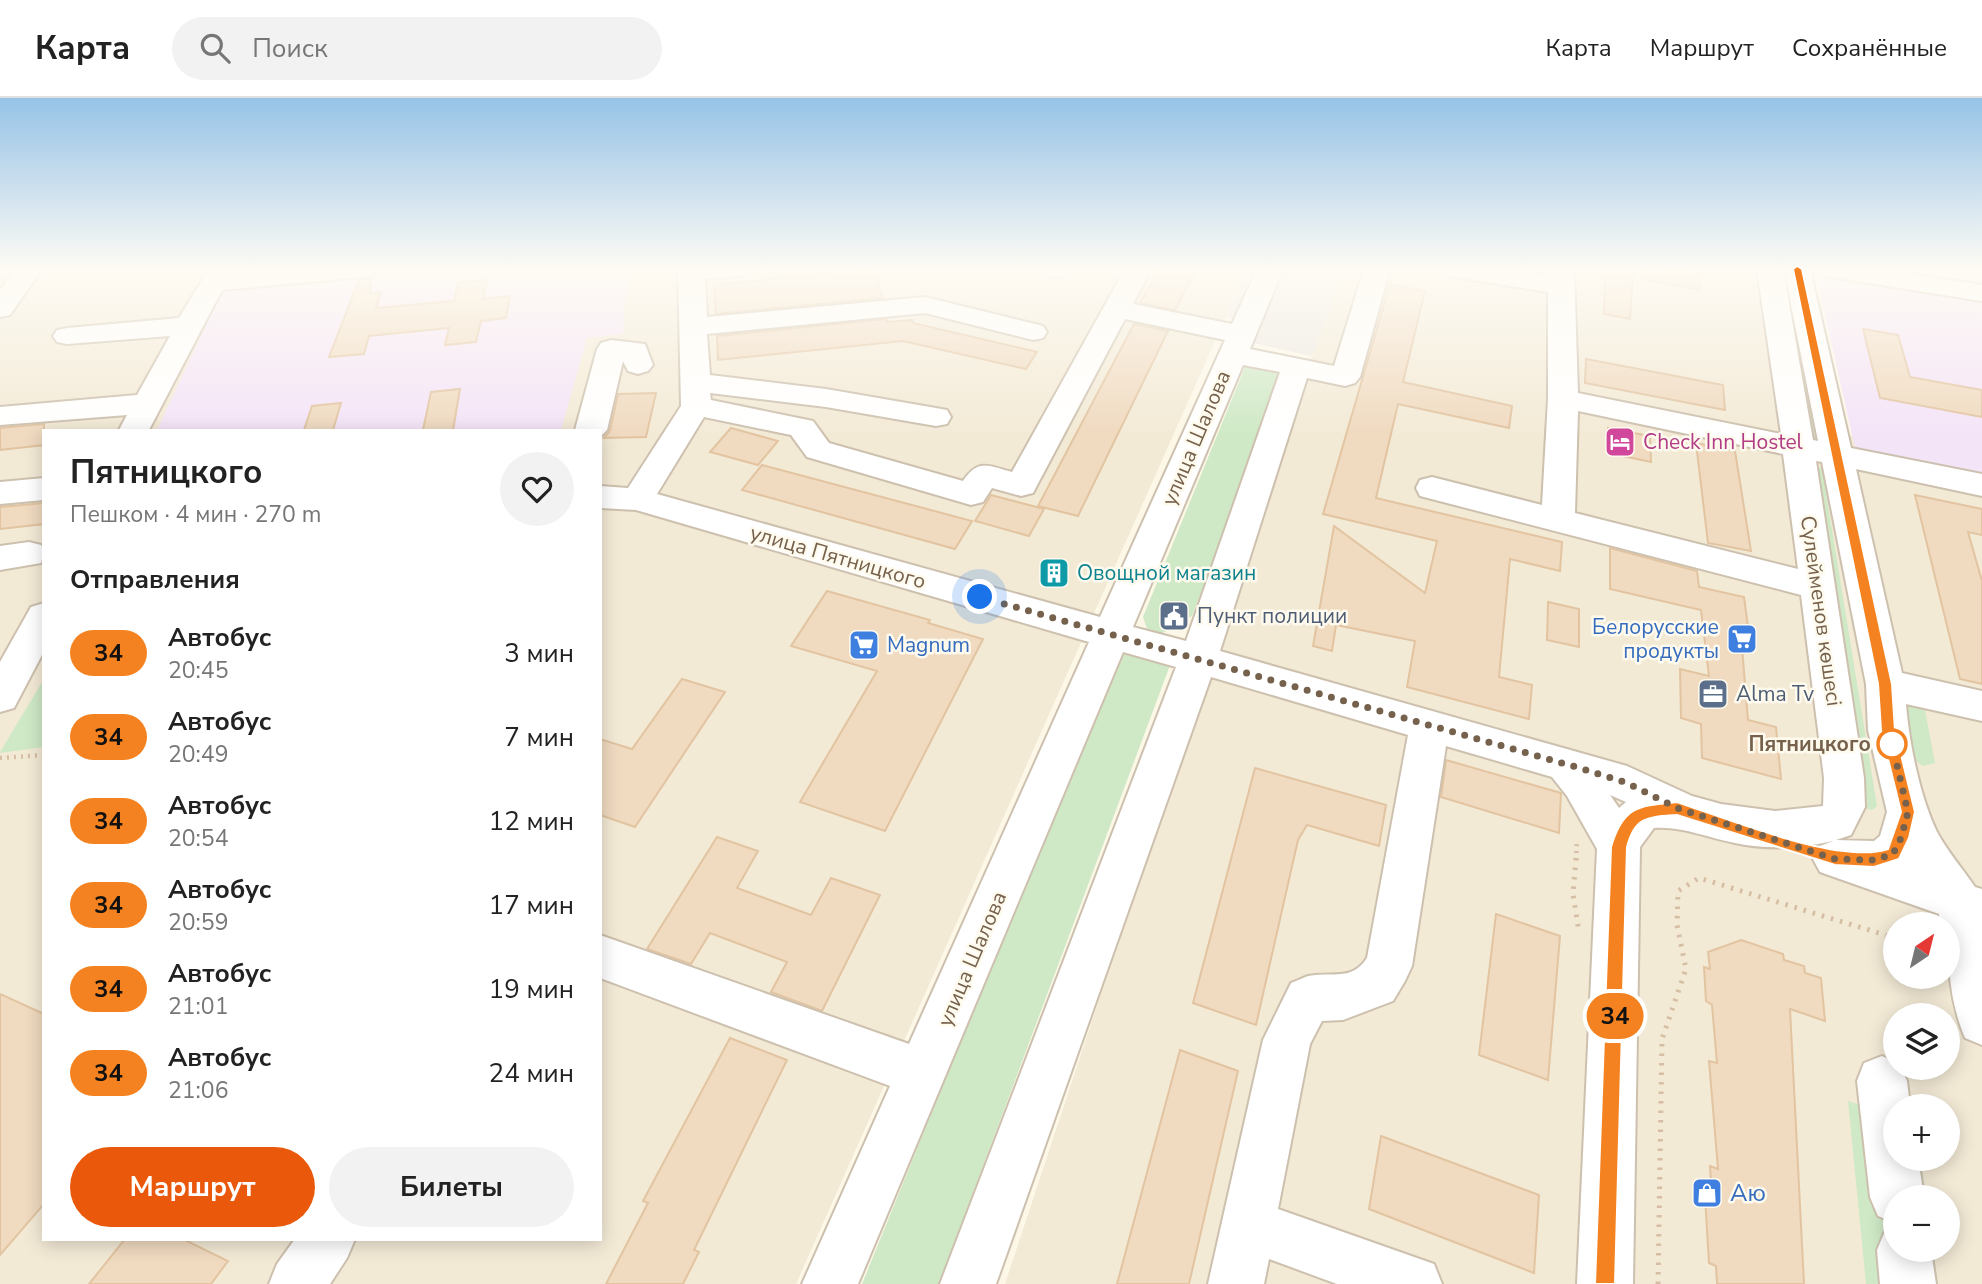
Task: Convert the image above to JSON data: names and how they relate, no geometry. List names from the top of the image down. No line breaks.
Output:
{"streets":{"street":["улица Шалова","улица Пятницкого","Сүлейменов көшесі"]},"crossings":[["улица Шалова","улица Пятницкого"],["улица Пятницкого","Сүлейменов көшесі"]],"places":{"hotel":["Check Inn Hostel"],"building":["Овощной магазин"],"public building":["Пункт полиции"],"supermarket":["Белорусские продукты","Magnum"],"office":["Alma Tv"],"other":["Пятницкого"],"shop":["Аю"]},"lines":["bus line 34"],"north":"top right","page":{"header":"Карта","search":"Поиск","nav":["Карта","Маршрут","Сохранённые"],"on_map":"34","heading":[["Пятницкого","Пешком · 4 мин · 270 m"],"Отправления"],"list":[{"mark":"34","name":"Автобус","note":"20:45","value":"3 мин"},{"mark":"34","name":"Автобус","note":"20:49","value":"7 мин"},{"mark":"34","name":"Автобус","note":"20:54","value":"12 мин"},{"mark":"34","name":"Автобус","note":"20:59","value":"17 мин"},{"mark":"34","name":"Автобус","note":"21:01","value":"19 мин"},{"mark":"34","name":"Автобус","note":"21:06","value":"24 мин"}],"map_buttons":["+","−"],"buttons":["Маршрут","Билеты"]}}
